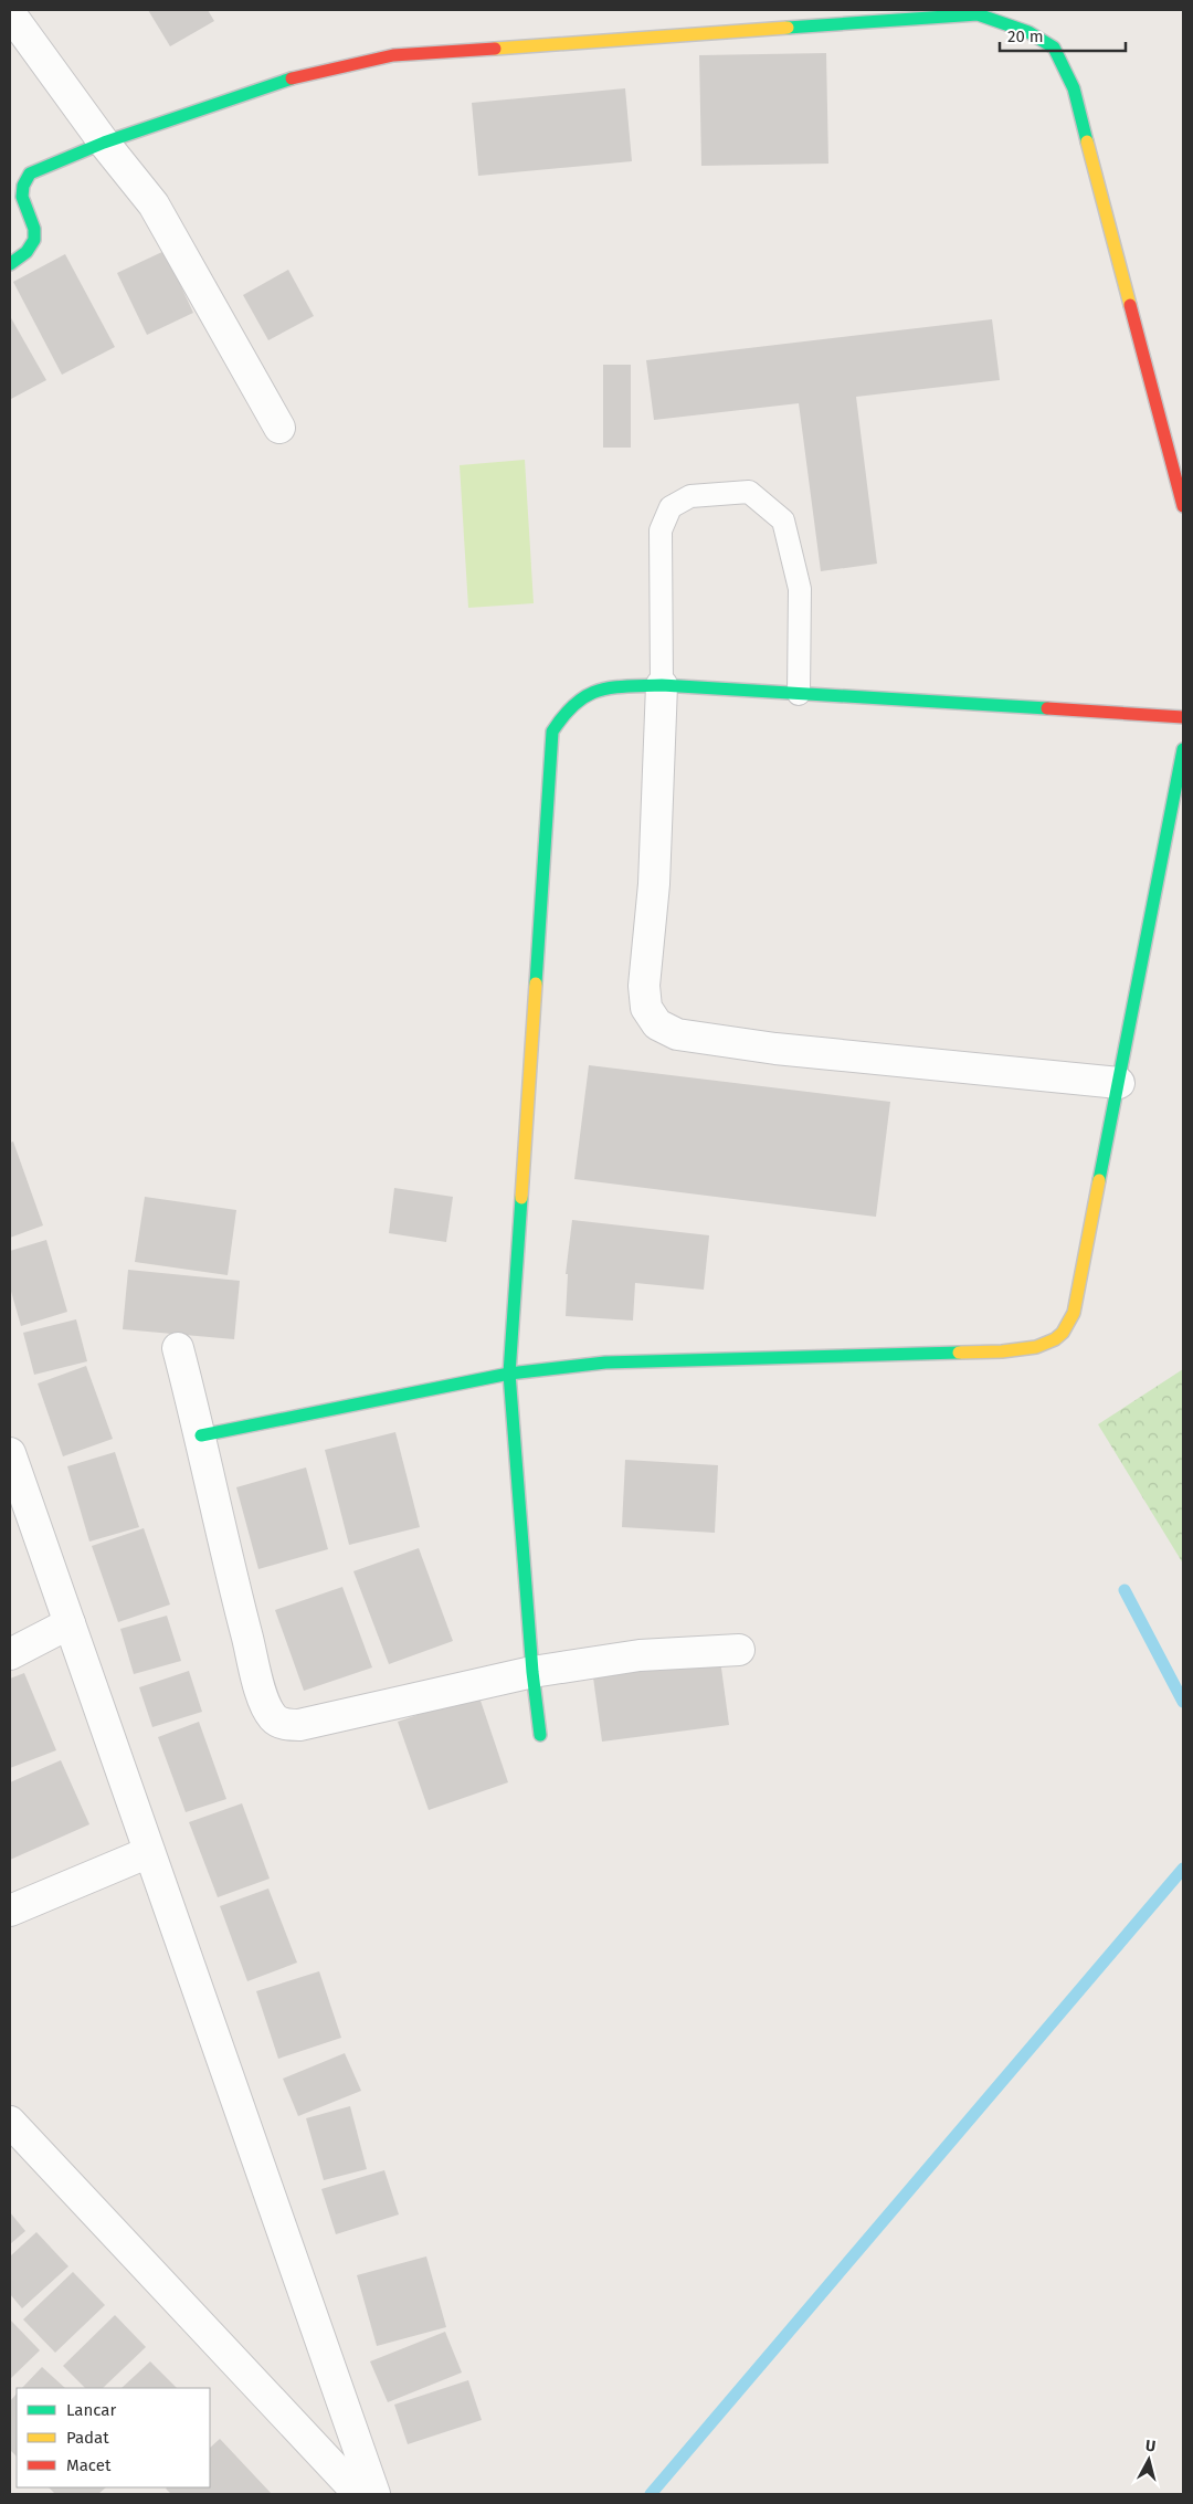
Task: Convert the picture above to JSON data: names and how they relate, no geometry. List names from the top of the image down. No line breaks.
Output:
{"legend":["Lancar","Padat","Macet"],"scale_bar":"20 m","north":"top"}
